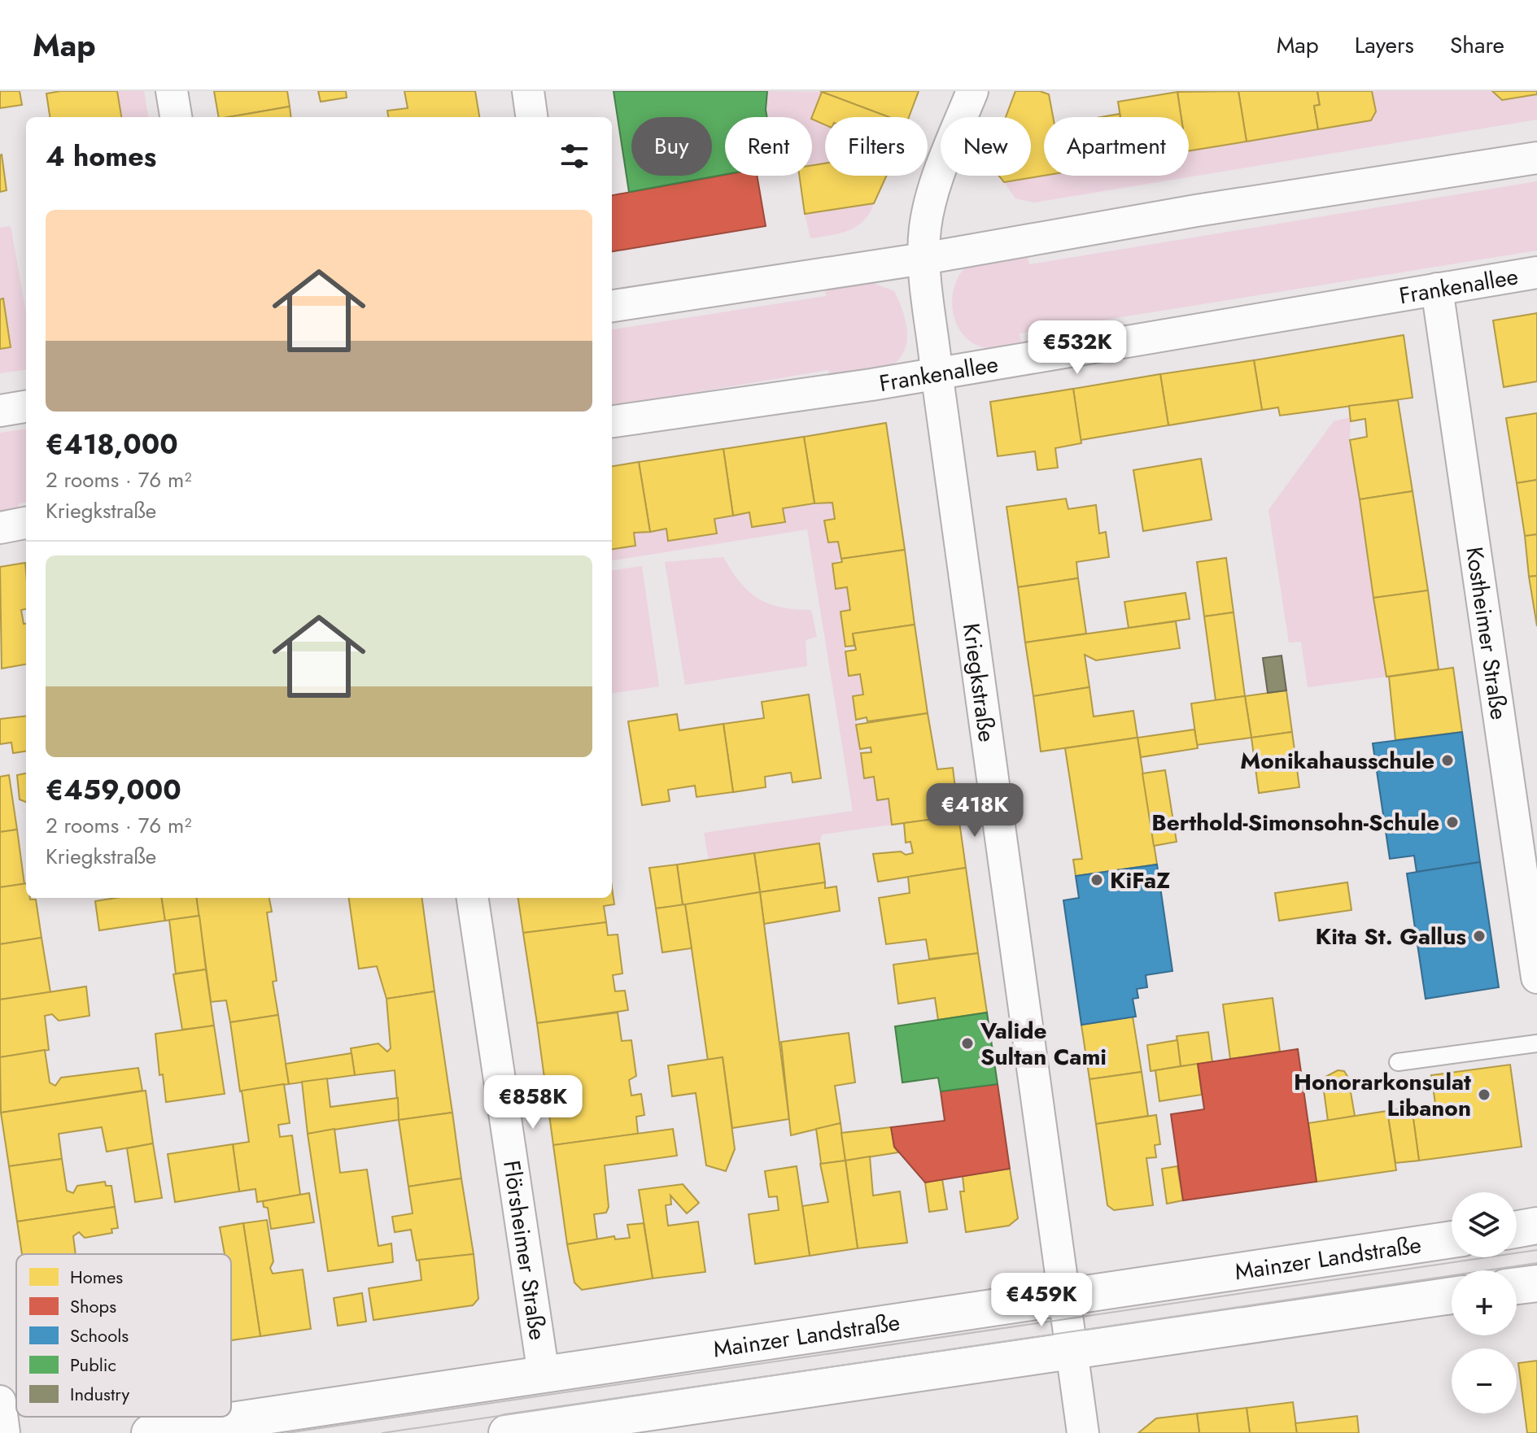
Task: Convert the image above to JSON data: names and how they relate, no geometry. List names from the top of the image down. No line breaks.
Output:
{"streets":{"main road":["Mainzer Landstraße"],"street":["Frankenallee","Kostheimer Straße","Kriegkstraße","Flörsheimer Straße"]},"crossings":[["Frankenallee","Kostheimer Straße"],["Frankenallee","Kriegkstraße"],["Kriegkstraße","Mainzer Landstraße"],["Flörsheimer Straße","Mainzer Landstraße"]],"places":["Monikahausschule","Berthold-Simonsohn-Schule","KiFaZ","Kita St. Gallus","Valide Sultan Cami","Honorarkonsulat Libanon"],"legend":["Homes","Shops","Schools","Public","Industry"],"page":{"header":"Map","nav":["Map","Layers","Share"],"chip":["Buy","Rent","Filters","New","Apartment"],"heading":"4 homes","list":[{"name":"€418,000","note":"2 rooms · 76 m² · Kriegkstraße"},{"name":"€459,000","note":"2 rooms · 76 m² · Kriegkstraße"}],"price":["€532K","€418K","€858K","€459K"],"map_buttons":["+","−"]}}
